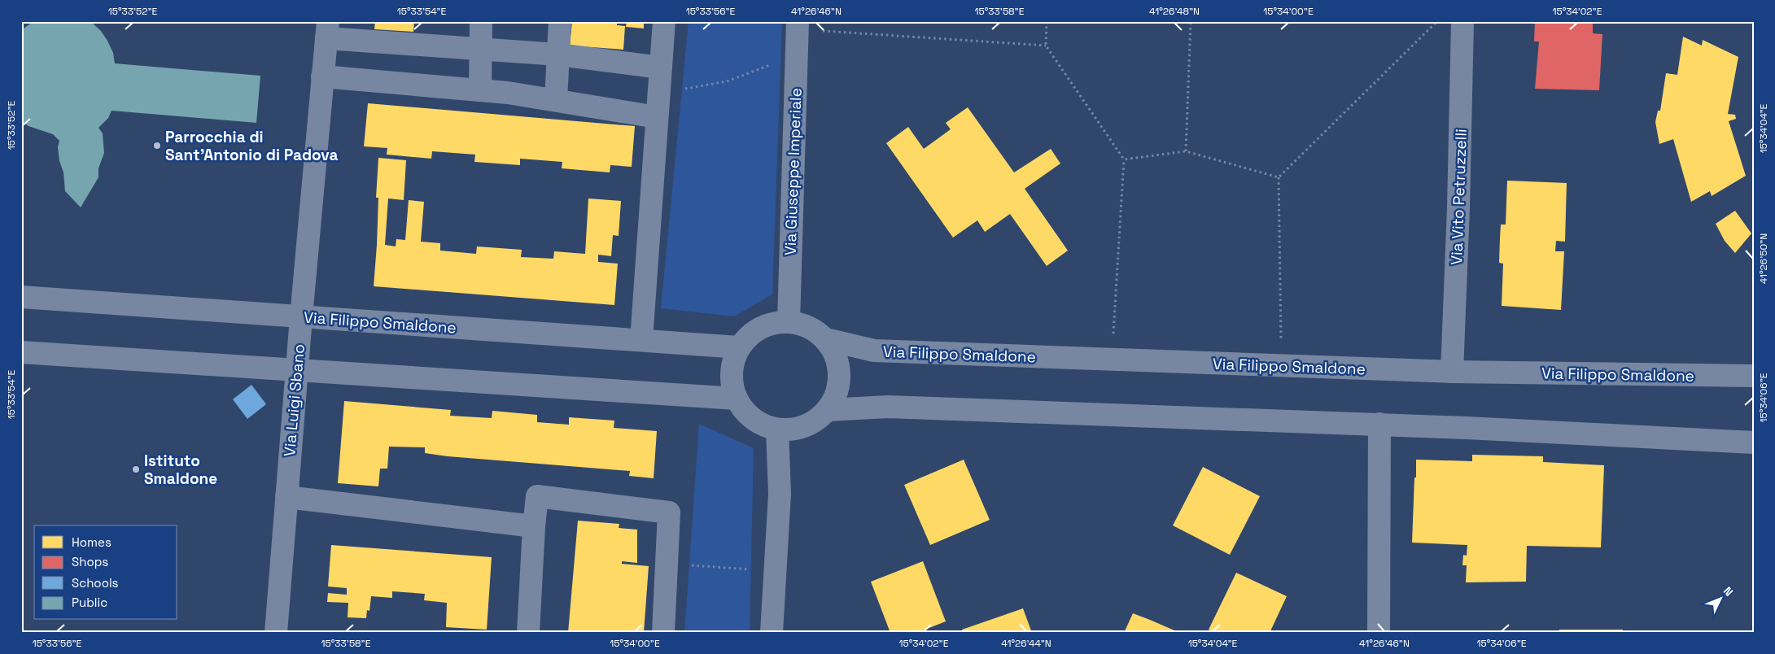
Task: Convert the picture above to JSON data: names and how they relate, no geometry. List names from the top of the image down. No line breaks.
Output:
{"streets":{"street":["Via Giuseppe Imperiale","Via Vito Petruzzelli","Via Filippo Smaldone","Via Luigi Sbano"]},"crossings":[["Via Giuseppe Imperiale","Via Filippo Smaldone"],["Via Vito Petruzzelli","Via Filippo Smaldone"],["Via Filippo Smaldone","Via Luigi Sbano"]],"places":["Parrocchia di Sant'Antonio di Padova","Istituto Smaldone"],"legend":["Homes","Shops","Schools","Public"],"north":"top right","coordinates":["15°33'52\"E","15°33'54\"E","15°33'56\"E","41°26'46\"N","15°33'58\"E","41°26'48\"N","15°34'00\"E","15°34'02\"E","15°34'04\"E","41°26'50\"N","15°34'06\"E","41°26'44\"N"]}
